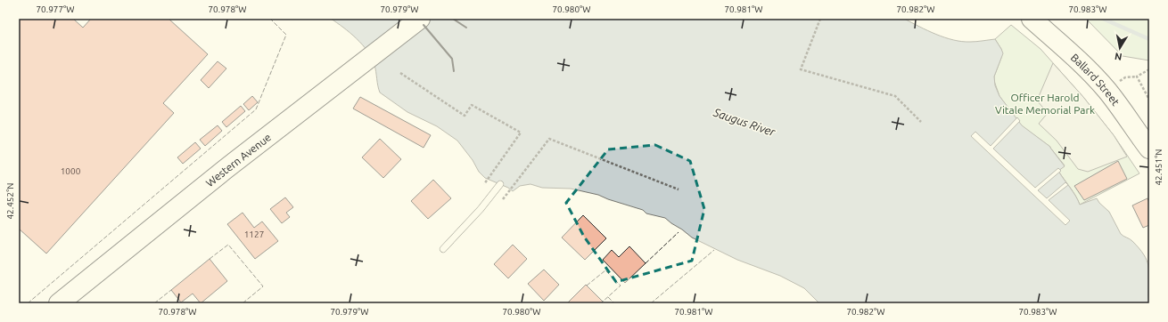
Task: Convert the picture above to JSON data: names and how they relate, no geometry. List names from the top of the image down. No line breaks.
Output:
{"streets":{"main road":["Ballard Street","Western Avenue"]},"water":["Saugus River"],"parks":["Officer Harold Vitale Memorial Park"],"house_numbers":["1000","1127"],"north":"bottom","coordinates":["70.977°W","70.978°W","70.979°W","70.980°W","70.981°W","70.982°W","70.983°W","42.451°N","42.452°N"]}
